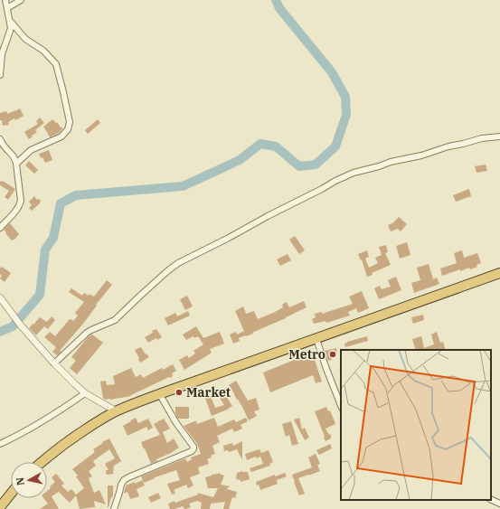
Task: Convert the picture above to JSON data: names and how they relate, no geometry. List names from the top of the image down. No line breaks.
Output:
{"places":["Metro","Market"],"north":"left"}
